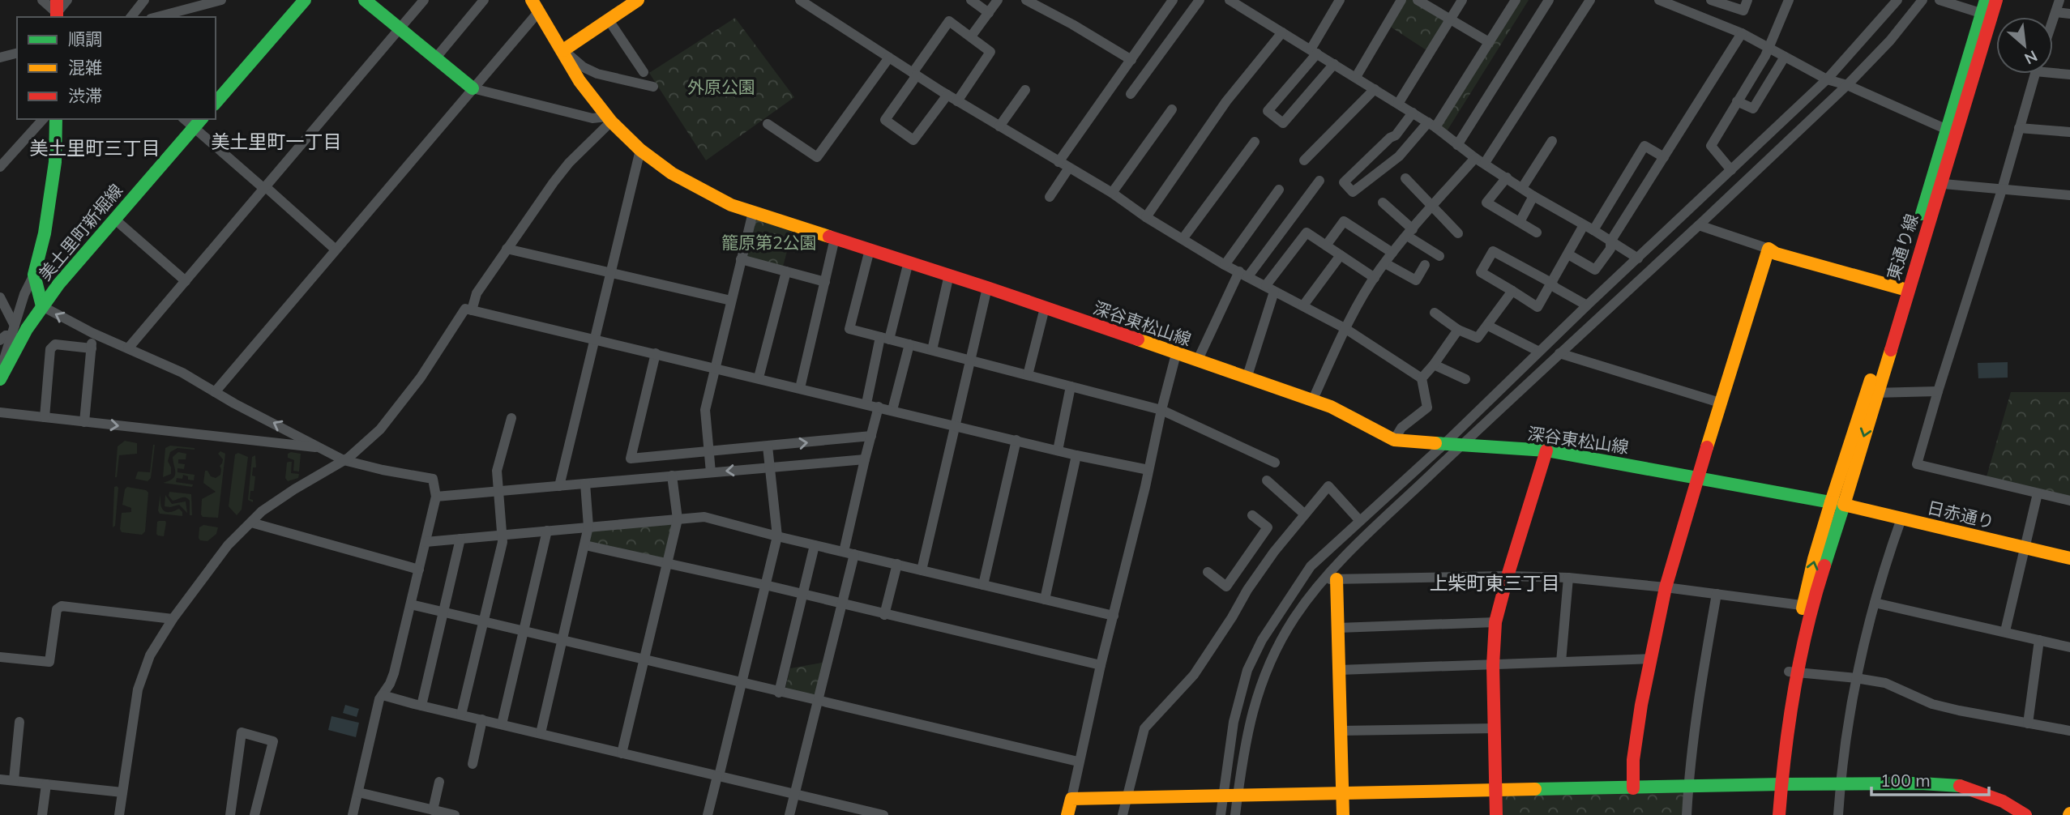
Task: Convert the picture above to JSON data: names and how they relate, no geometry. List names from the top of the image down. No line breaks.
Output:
{"streets":{"street":["美土里町新堀線","東通り線","深谷東松山線","日赤通り"]},"crossings":[["東通り線","深谷東松山線"],["東通り線","日赤通り"],["深谷東松山線","日赤通り"]],"districts":["美土里町一丁目","美土里町三丁目","上柴町東三丁目"],"parks":["外原公園","籠原第2公園"],"legend":["順調","混雑","渋滞"],"scale_bar":"100 m","north":"bottom right"}
